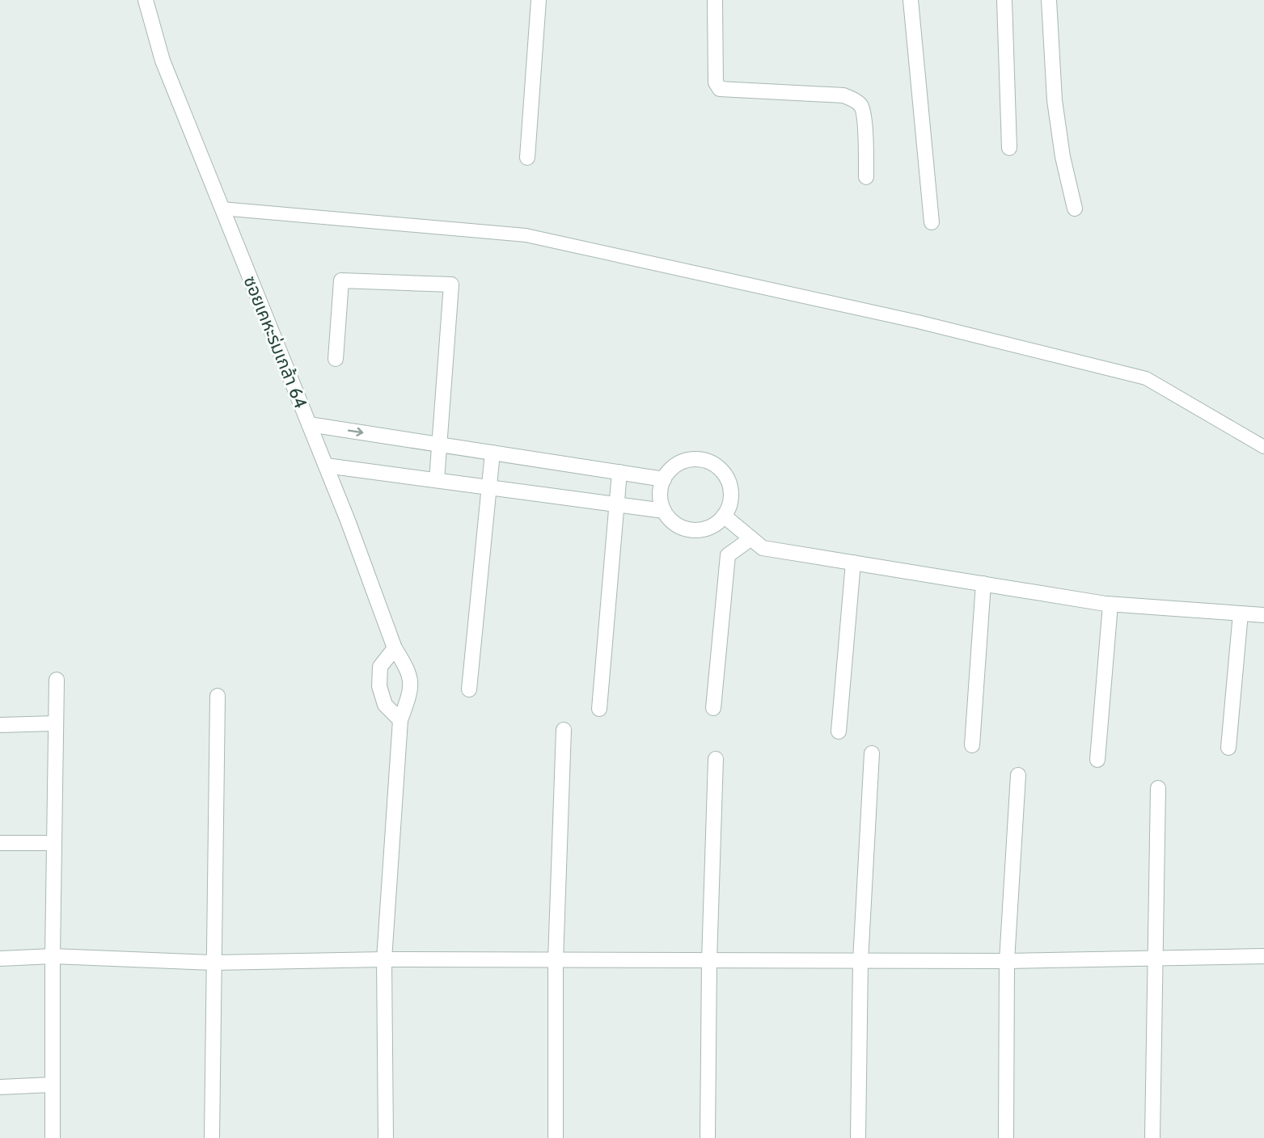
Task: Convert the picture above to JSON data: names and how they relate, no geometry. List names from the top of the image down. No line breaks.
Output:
{"streets":{"street":["ซอยเคหะร่มเกล้า 64"]}}
